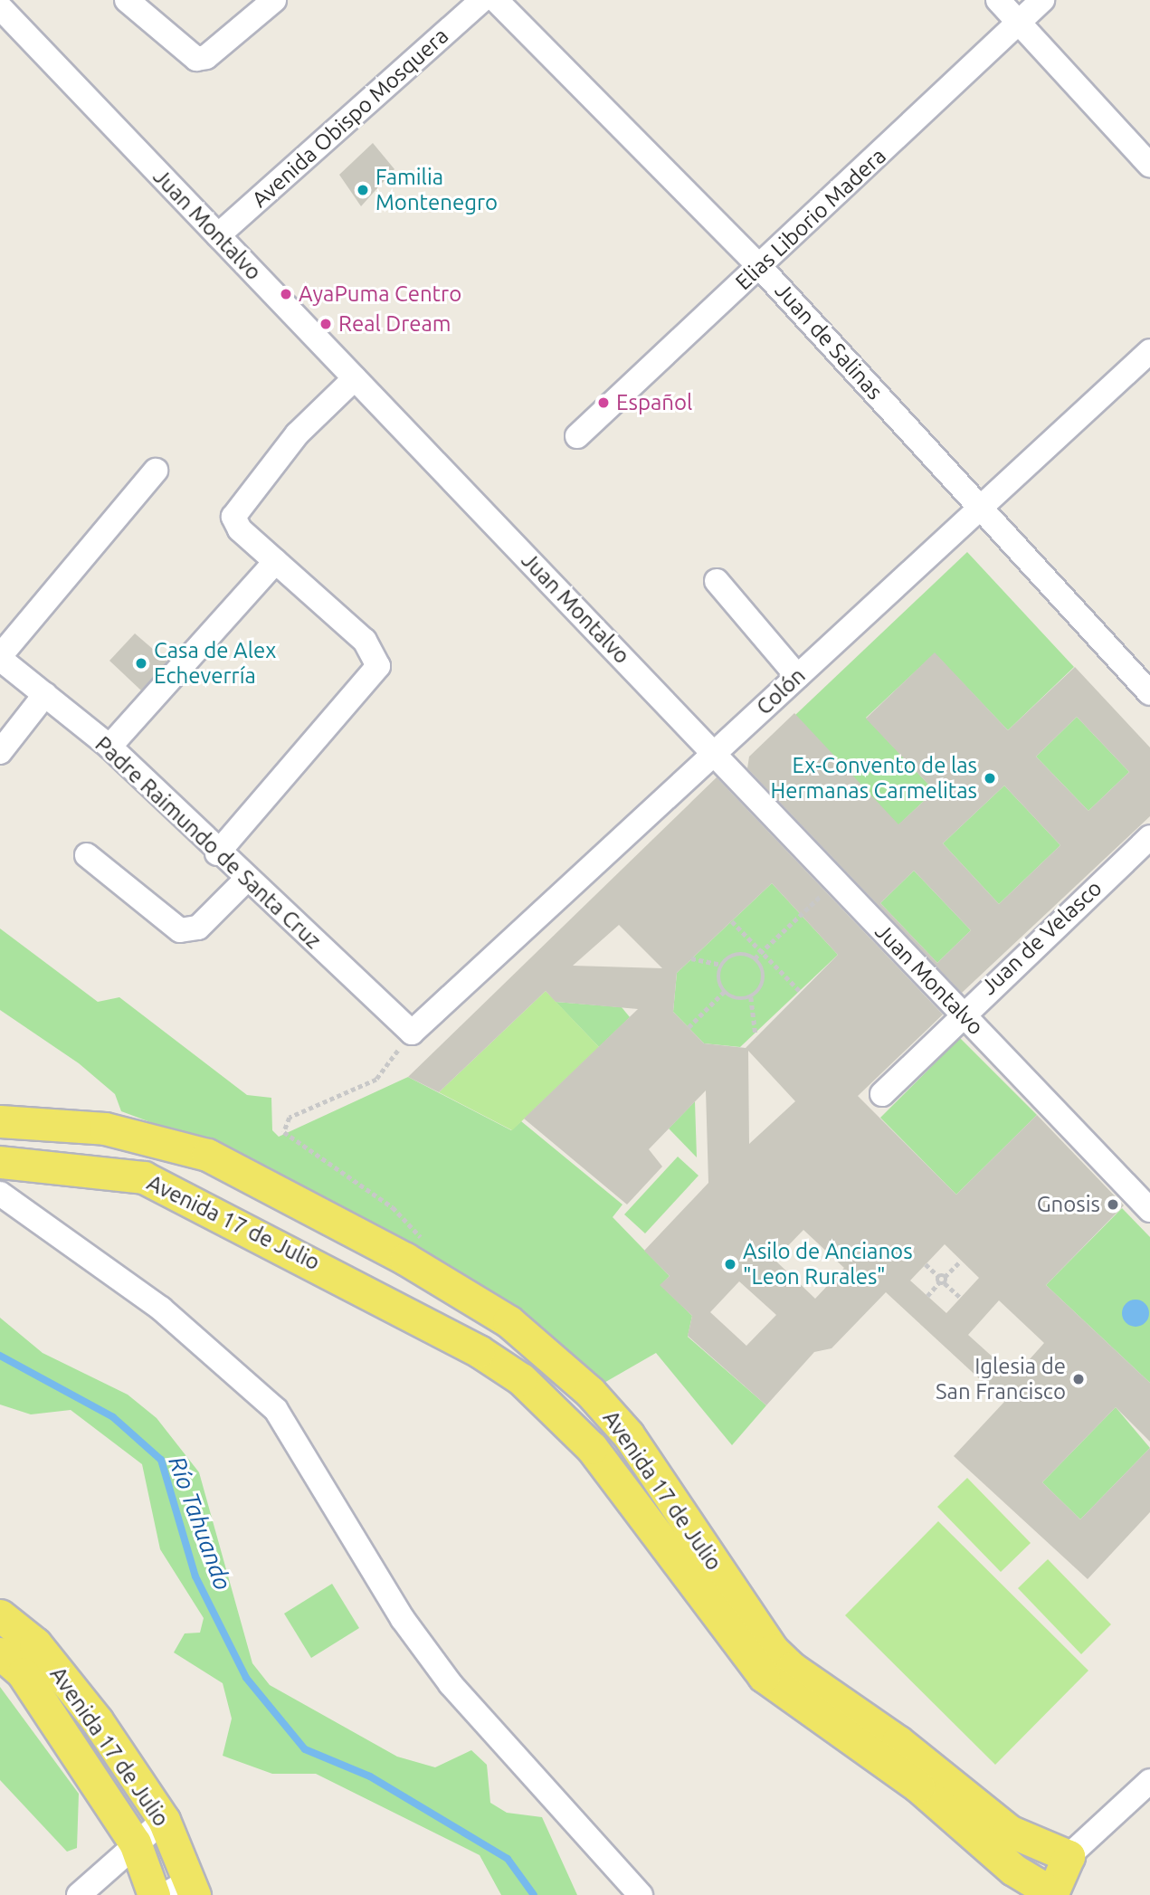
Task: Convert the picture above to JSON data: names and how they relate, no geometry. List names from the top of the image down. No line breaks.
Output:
{"streets":{"main road":["Avenida 17 de Julio"],"street":["Avenida Obispo Mosquera","Elias Liborio Madera","Juan Montalvo","Juan de Salinas","Colón","Padre Raimundo de Santa Cruz","Juan de Velasco"]},"crossings":[["Avenida Obispo Mosquera","Juan Montalvo"],["Elias Liborio Madera","Juan de Salinas"],["Juan Montalvo","Colón"],["Juan Montalvo","Juan de Velasco"],["Juan de Salinas","Colón"],["Colón","Padre Raimundo de Santa Cruz"]],"water":["Río Tahuando"],"places":["Familia Montenegro","AyaPuma Centro","Real Dream","Español","Casa de Alex Echeverría","Ex-Convento de las Hermanas Carmelitas","Gnosis","Asilo de Ancianos \"Leon Rurales\"","Iglesia de San Francisco"]}
